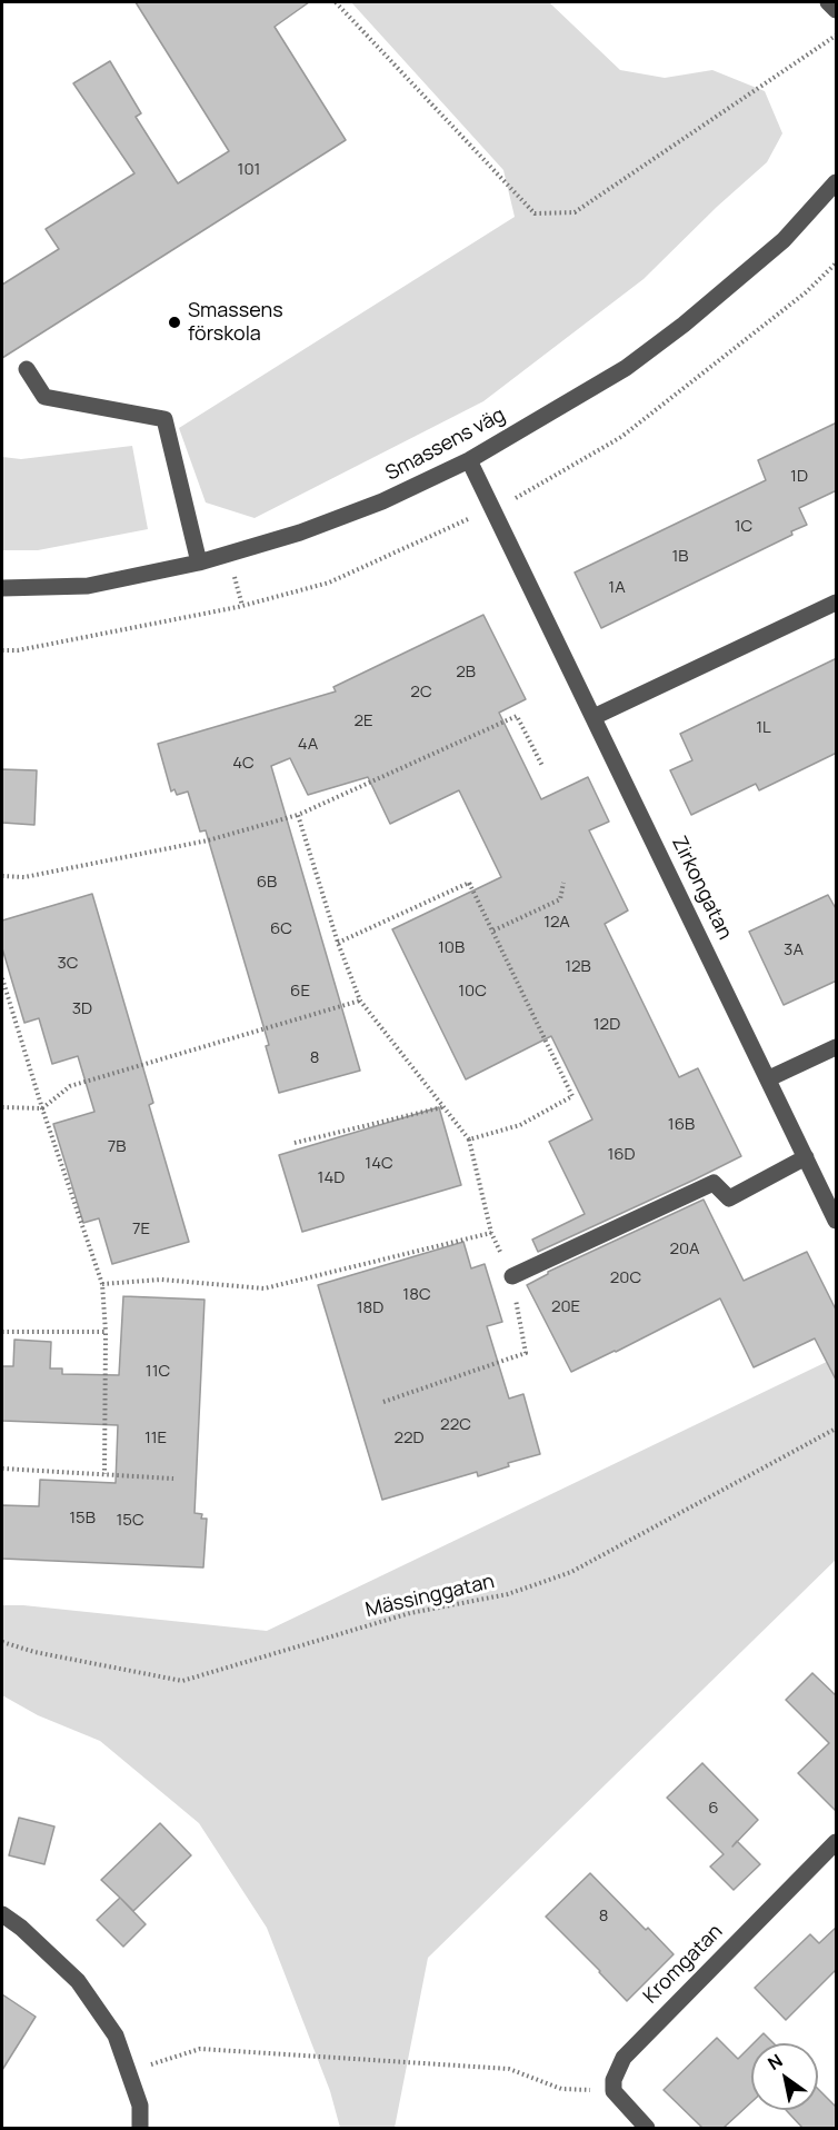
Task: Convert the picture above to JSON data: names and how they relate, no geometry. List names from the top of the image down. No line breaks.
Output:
{"streets":{"street":["Smassens väg","Zirkongatan","Kromgatan"],"path":["Mässinggatan"]},"crossings":[["Smassens väg","Zirkongatan"]],"places":["Smassens förskola"],"house_numbers":["101","1D","1C","1B","1A","2B","2C","2E","1L","4A","4C","6B","12A","6C","10B","3A","3C","12B","6E","10C","3D","12D","8","16B","7B","16D","14C","14D","7E","20A","20C","18C","20E","18D","11C","22C","11E","22D","15B","15C","6","8"],"north":"top left"}
